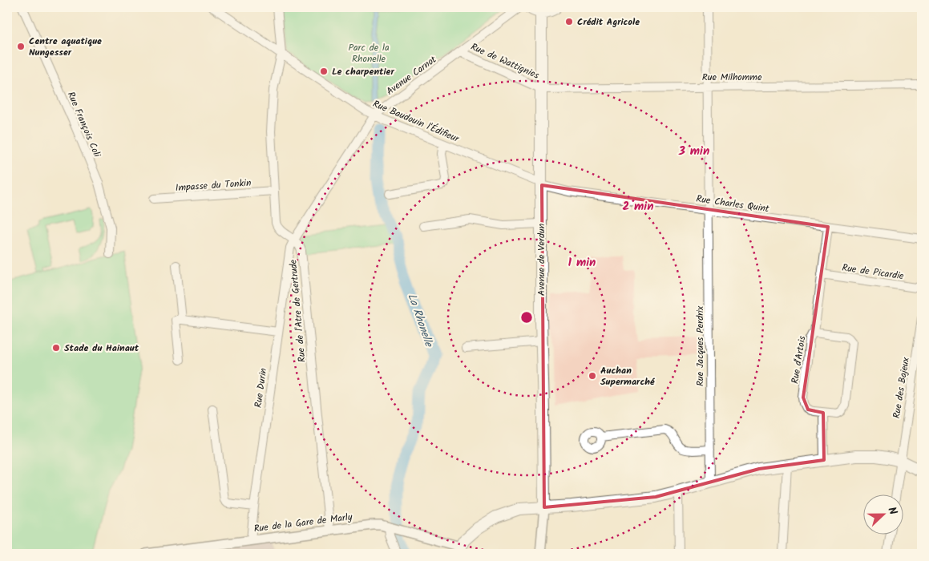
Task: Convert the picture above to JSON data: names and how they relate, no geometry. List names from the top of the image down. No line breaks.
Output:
{"streets":{"main road":["Avenue de Verdun"],"street":["Rue de Wattignies","Avenue Carnot","Rue Milhomme","Rue Baudouin l'Édifieur","Rue François Coli","Impasse du Tonkin","Rue Charles Quint","Rue de Picardie","Rue de l'Atre de Gertrude","Rue Jacques Perdrix","Rue d'Artois","Rue Durin","Rue des Bajeux","Rue de la Gare de Marly"]},"crossings":[["Rue de Wattignies","Avenue Carnot"],["Rue de Wattignies","Rue Milhomme"],["Rue de Wattignies","Avenue de Verdun"],["Avenue Carnot","Rue Baudouin l'Édifieur"],["Avenue Carnot","Rue de l'Atre de Gertrude"],["Avenue Carnot","Rue Durin"],["Rue Milhomme","Avenue de Verdun"],["Rue Milhomme","Rue Jacques Perdrix"],["Rue Baudouin l'Édifieur","Rue Charles Quint"],["Rue Baudouin l'Édifieur","Avenue de Verdun"],["Rue Charles Quint","Avenue de Verdun"],["Rue Charles Quint","Rue Jacques Perdrix"],["Rue Charles Quint","Rue d'Artois"],["Rue de Picardie","Rue d'Artois"],["Rue de l'Atre de Gertrude","Rue Durin"],["Rue de l'Atre de Gertrude","Rue de la Gare de Marly"],["Rue Durin","Rue de la Gare de Marly"]],"water":["La Rhonelle"],"parks":["Parc de la Rhonelle"],"places":["Crédit Agricole","Centre aquatique Nungesser","Le charpentier","Stade du Hainaut","Auchan Supermarché"],"north":"right","rings":["3 min","2 min","1 min"]}
